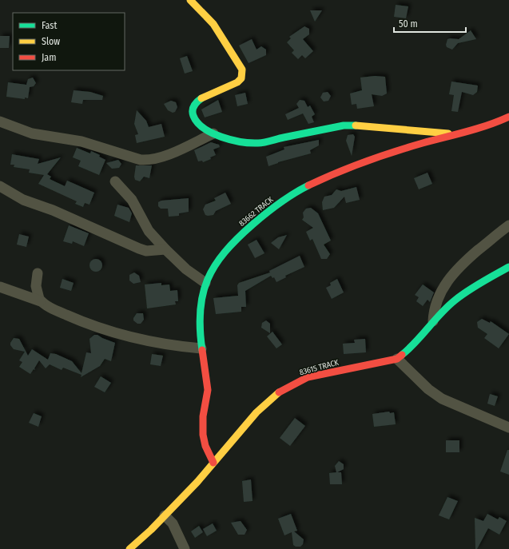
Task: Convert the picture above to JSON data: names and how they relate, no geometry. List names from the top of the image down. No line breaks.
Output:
{"streets":{"street":["83662 TRACK","83615 TRACK"]},"crossings":[["83662 TRACK","83615 TRACK"]],"legend":["Fast","Slow","Jam"],"scale_bar":"50 m"}
